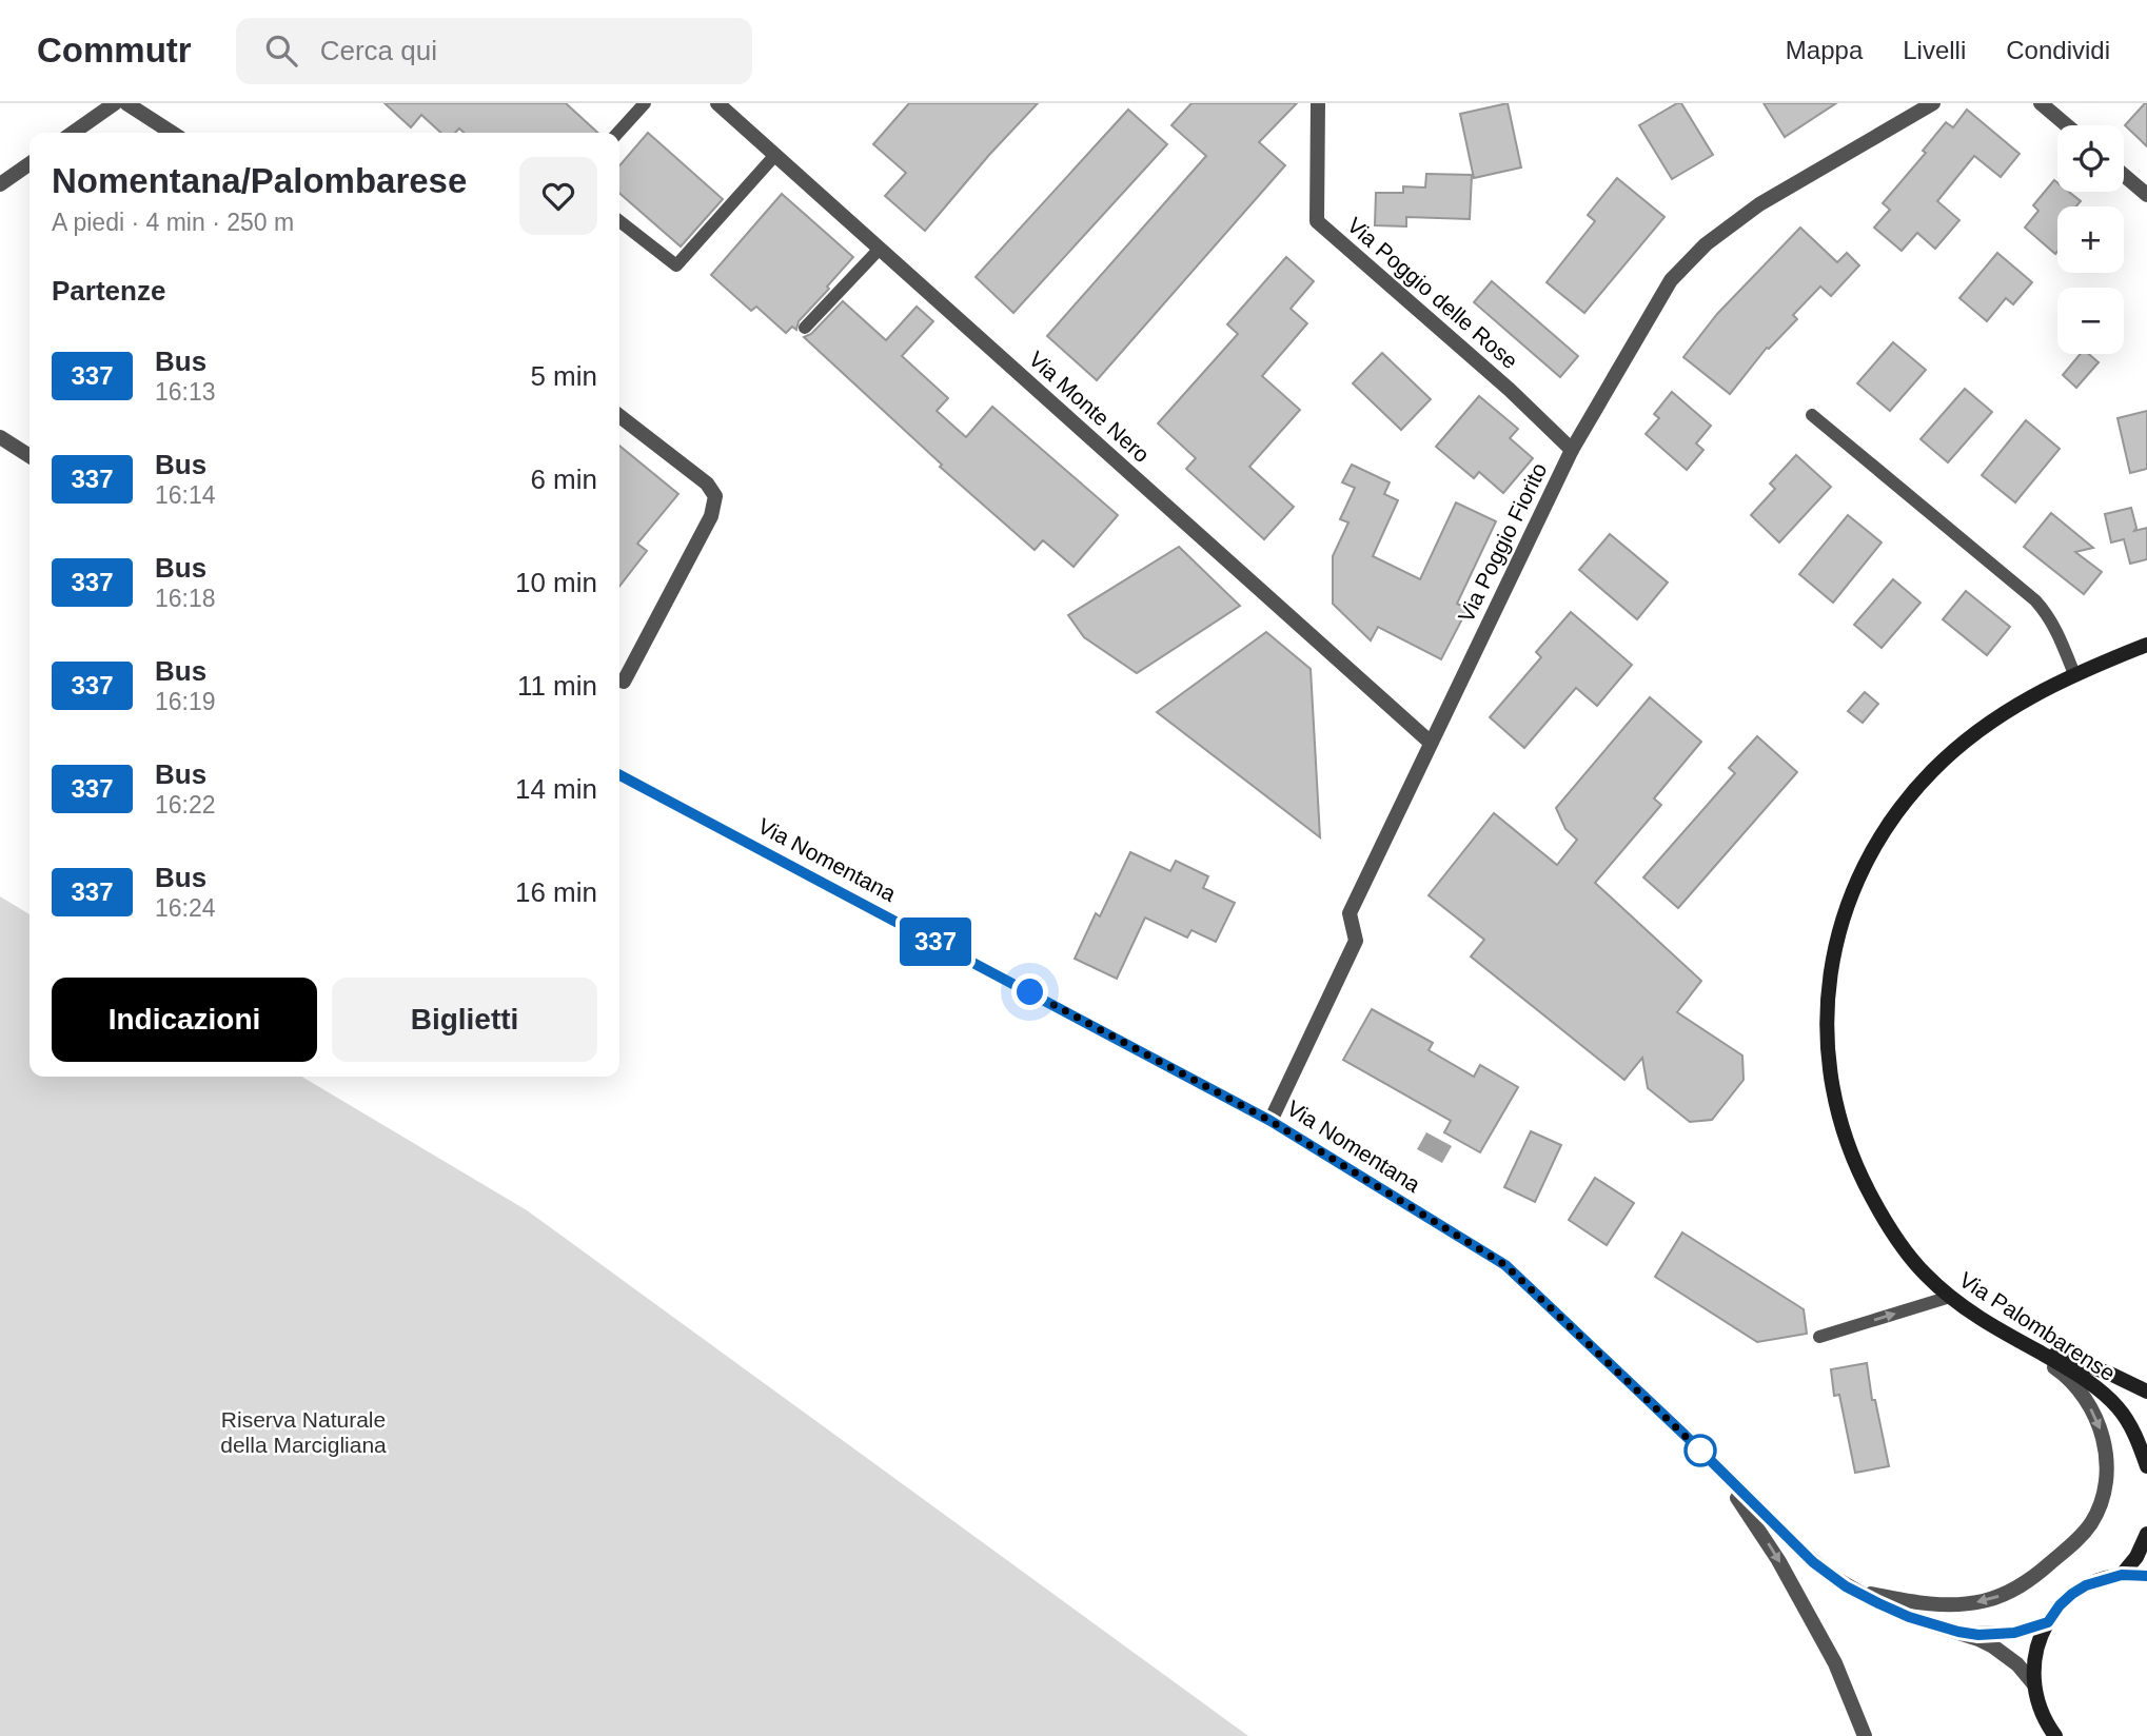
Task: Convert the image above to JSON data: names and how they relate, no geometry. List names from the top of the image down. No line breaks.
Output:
{"streets":{"main road":["Via Palombarense"],"street":["Via Poggio delle Rose","Via Monte Nero","Via Poggio Fiorito","Via Nomentana"]},"crossings":[["Via Poggio delle Rose","Via Poggio Fiorito"],["Via Monte Nero","Via Poggio Fiorito"],["Via Poggio Fiorito","Via Nomentana"]],"parks":["Riserva Naturale della Marcigliana"],"lines":["bus line 337"],"page":{"header":"Commutr","search":"Cerca qui","nav":["Mappa","Livelli","Condividi"],"on_map":"337","map_buttons":["+","−"],"heading":[["Nomentana/Palombarese","A piedi · 4 min · 250 m"],"Partenze"],"list":[{"mark":"337","name":"Bus","note":"16:13","value":"5 min"},{"mark":"337","name":"Bus","note":"16:14","value":"6 min"},{"mark":"337","name":"Bus","note":"16:18","value":"10 min"},{"mark":"337","name":"Bus","note":"16:19","value":"11 min"},{"mark":"337","name":"Bus","note":"16:22","value":"14 min"},{"mark":"337","name":"Bus","note":"16:24","value":"16 min"}],"buttons":["Indicazioni","Biglietti"]}}
